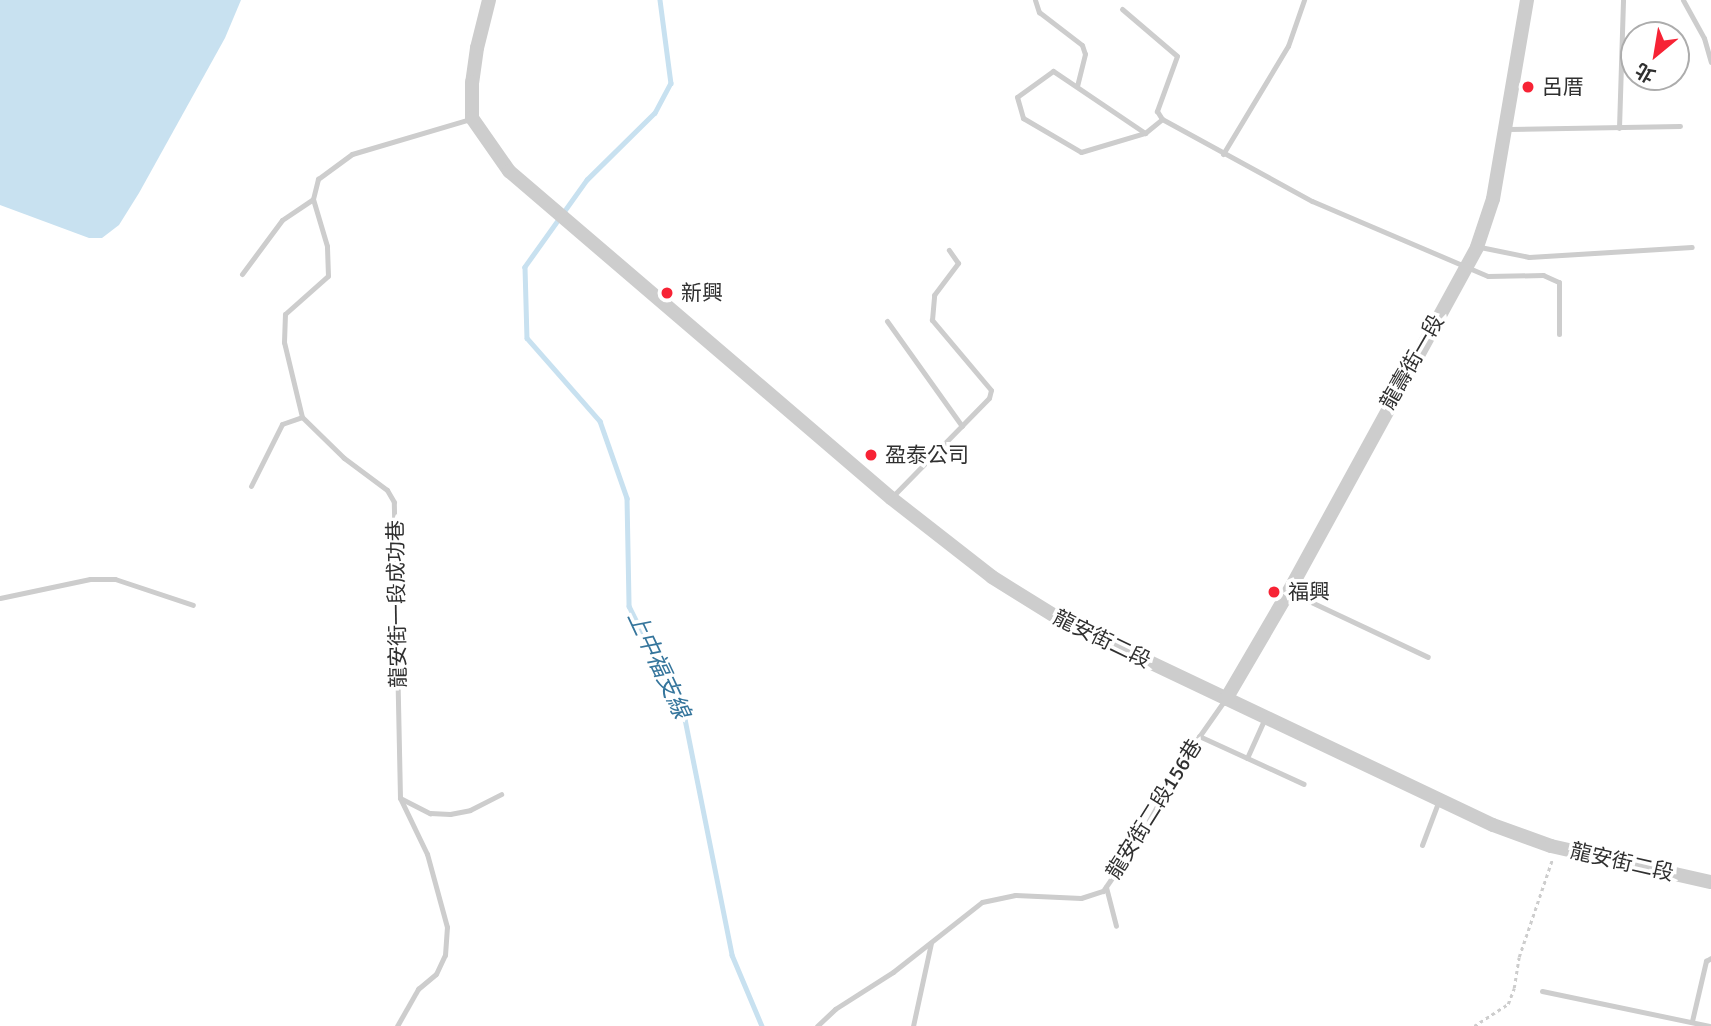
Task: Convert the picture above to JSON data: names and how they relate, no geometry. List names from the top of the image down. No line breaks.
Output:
{"streets":{"street":["龍壽街一段","龍安街二段"],"lane":["龍安街一段成功巷","龍安街二段156巷"]},"crossings":[["龍壽街一段","龍安街二段"],["龍壽街一段","龍安街二段156巷"],["龍安街二段","龍安街二段156巷"]],"water":["上中福支線"],"places":["呂厝","新興","盈泰公司","福興"],"north":"bottom left"}
